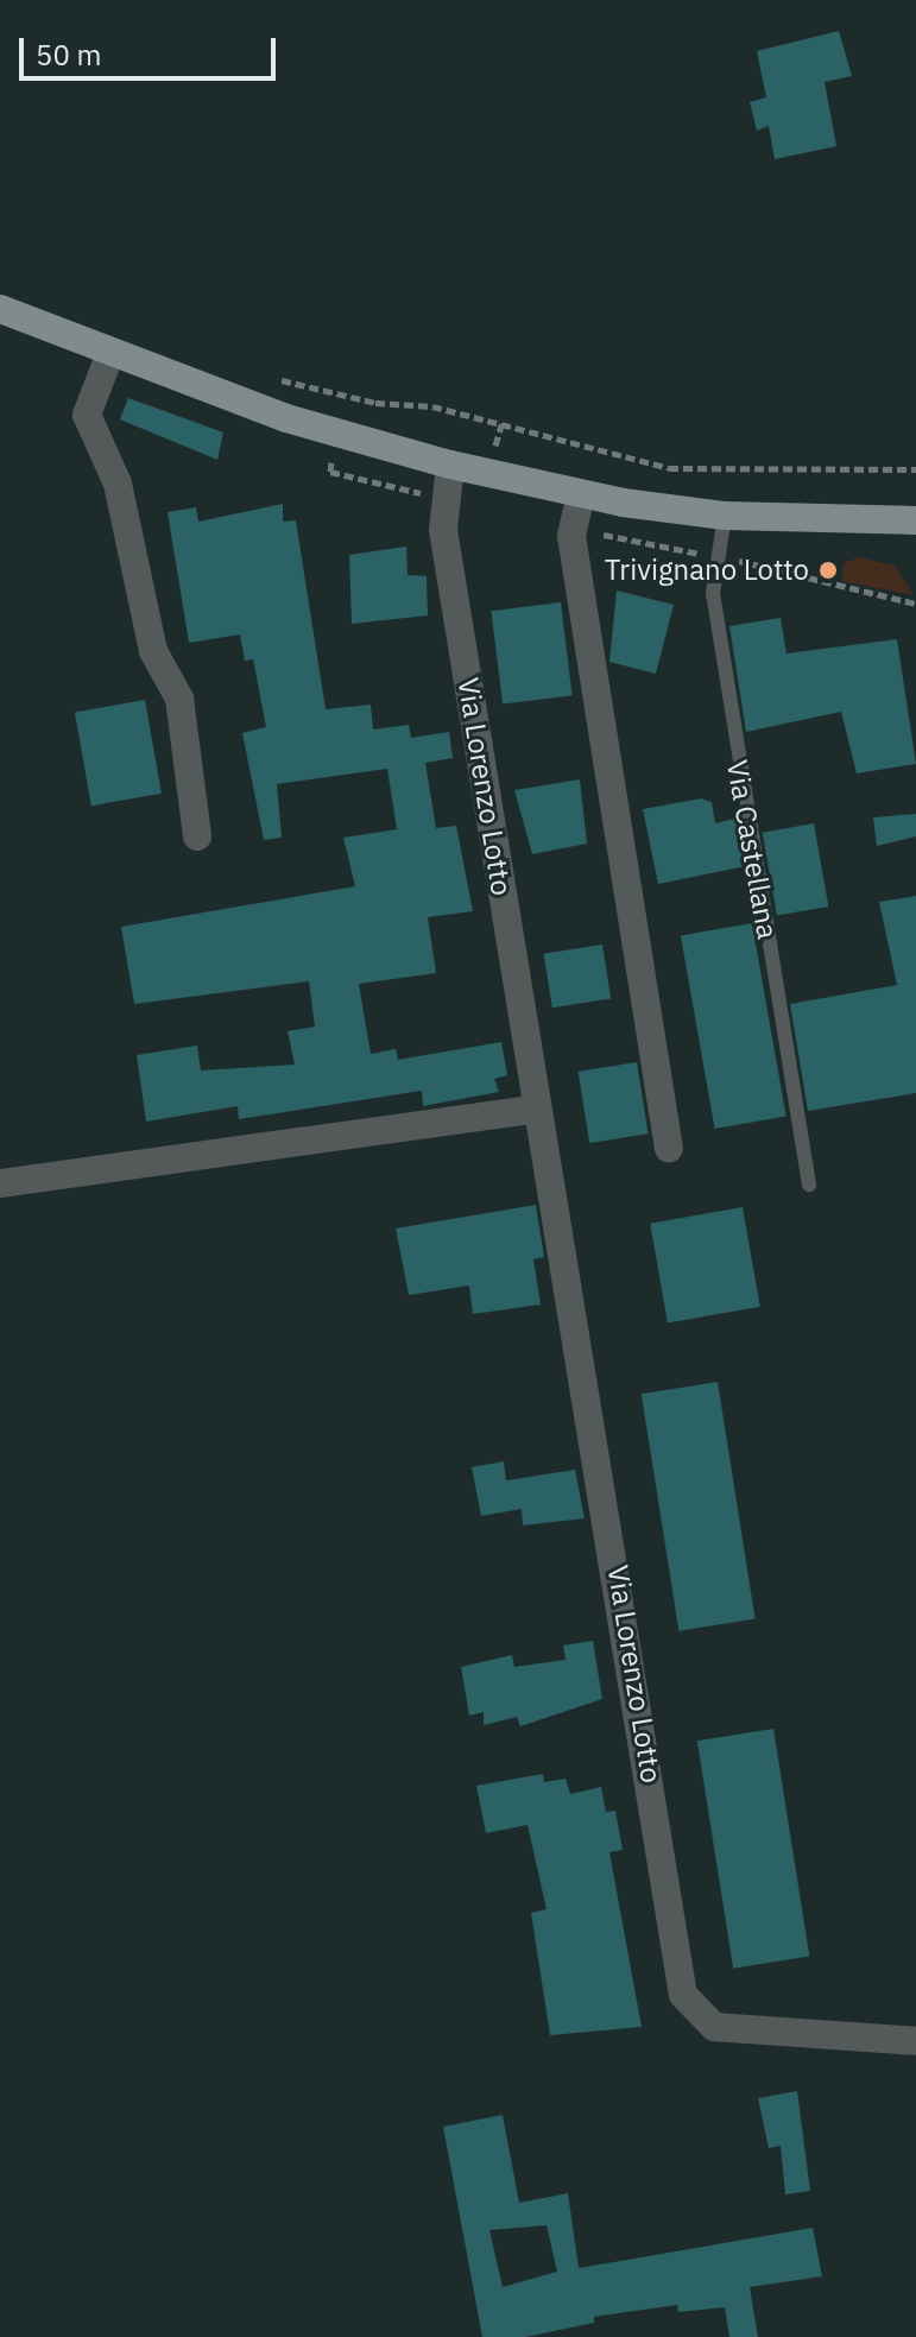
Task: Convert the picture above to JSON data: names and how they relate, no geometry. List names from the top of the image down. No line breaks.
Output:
{"streets":{"street":["Via Lorenzo Lotto"],"lane":["Via Castellana"]},"places":["Trivignano Lotto"],"scale_bar":"50 m"}
